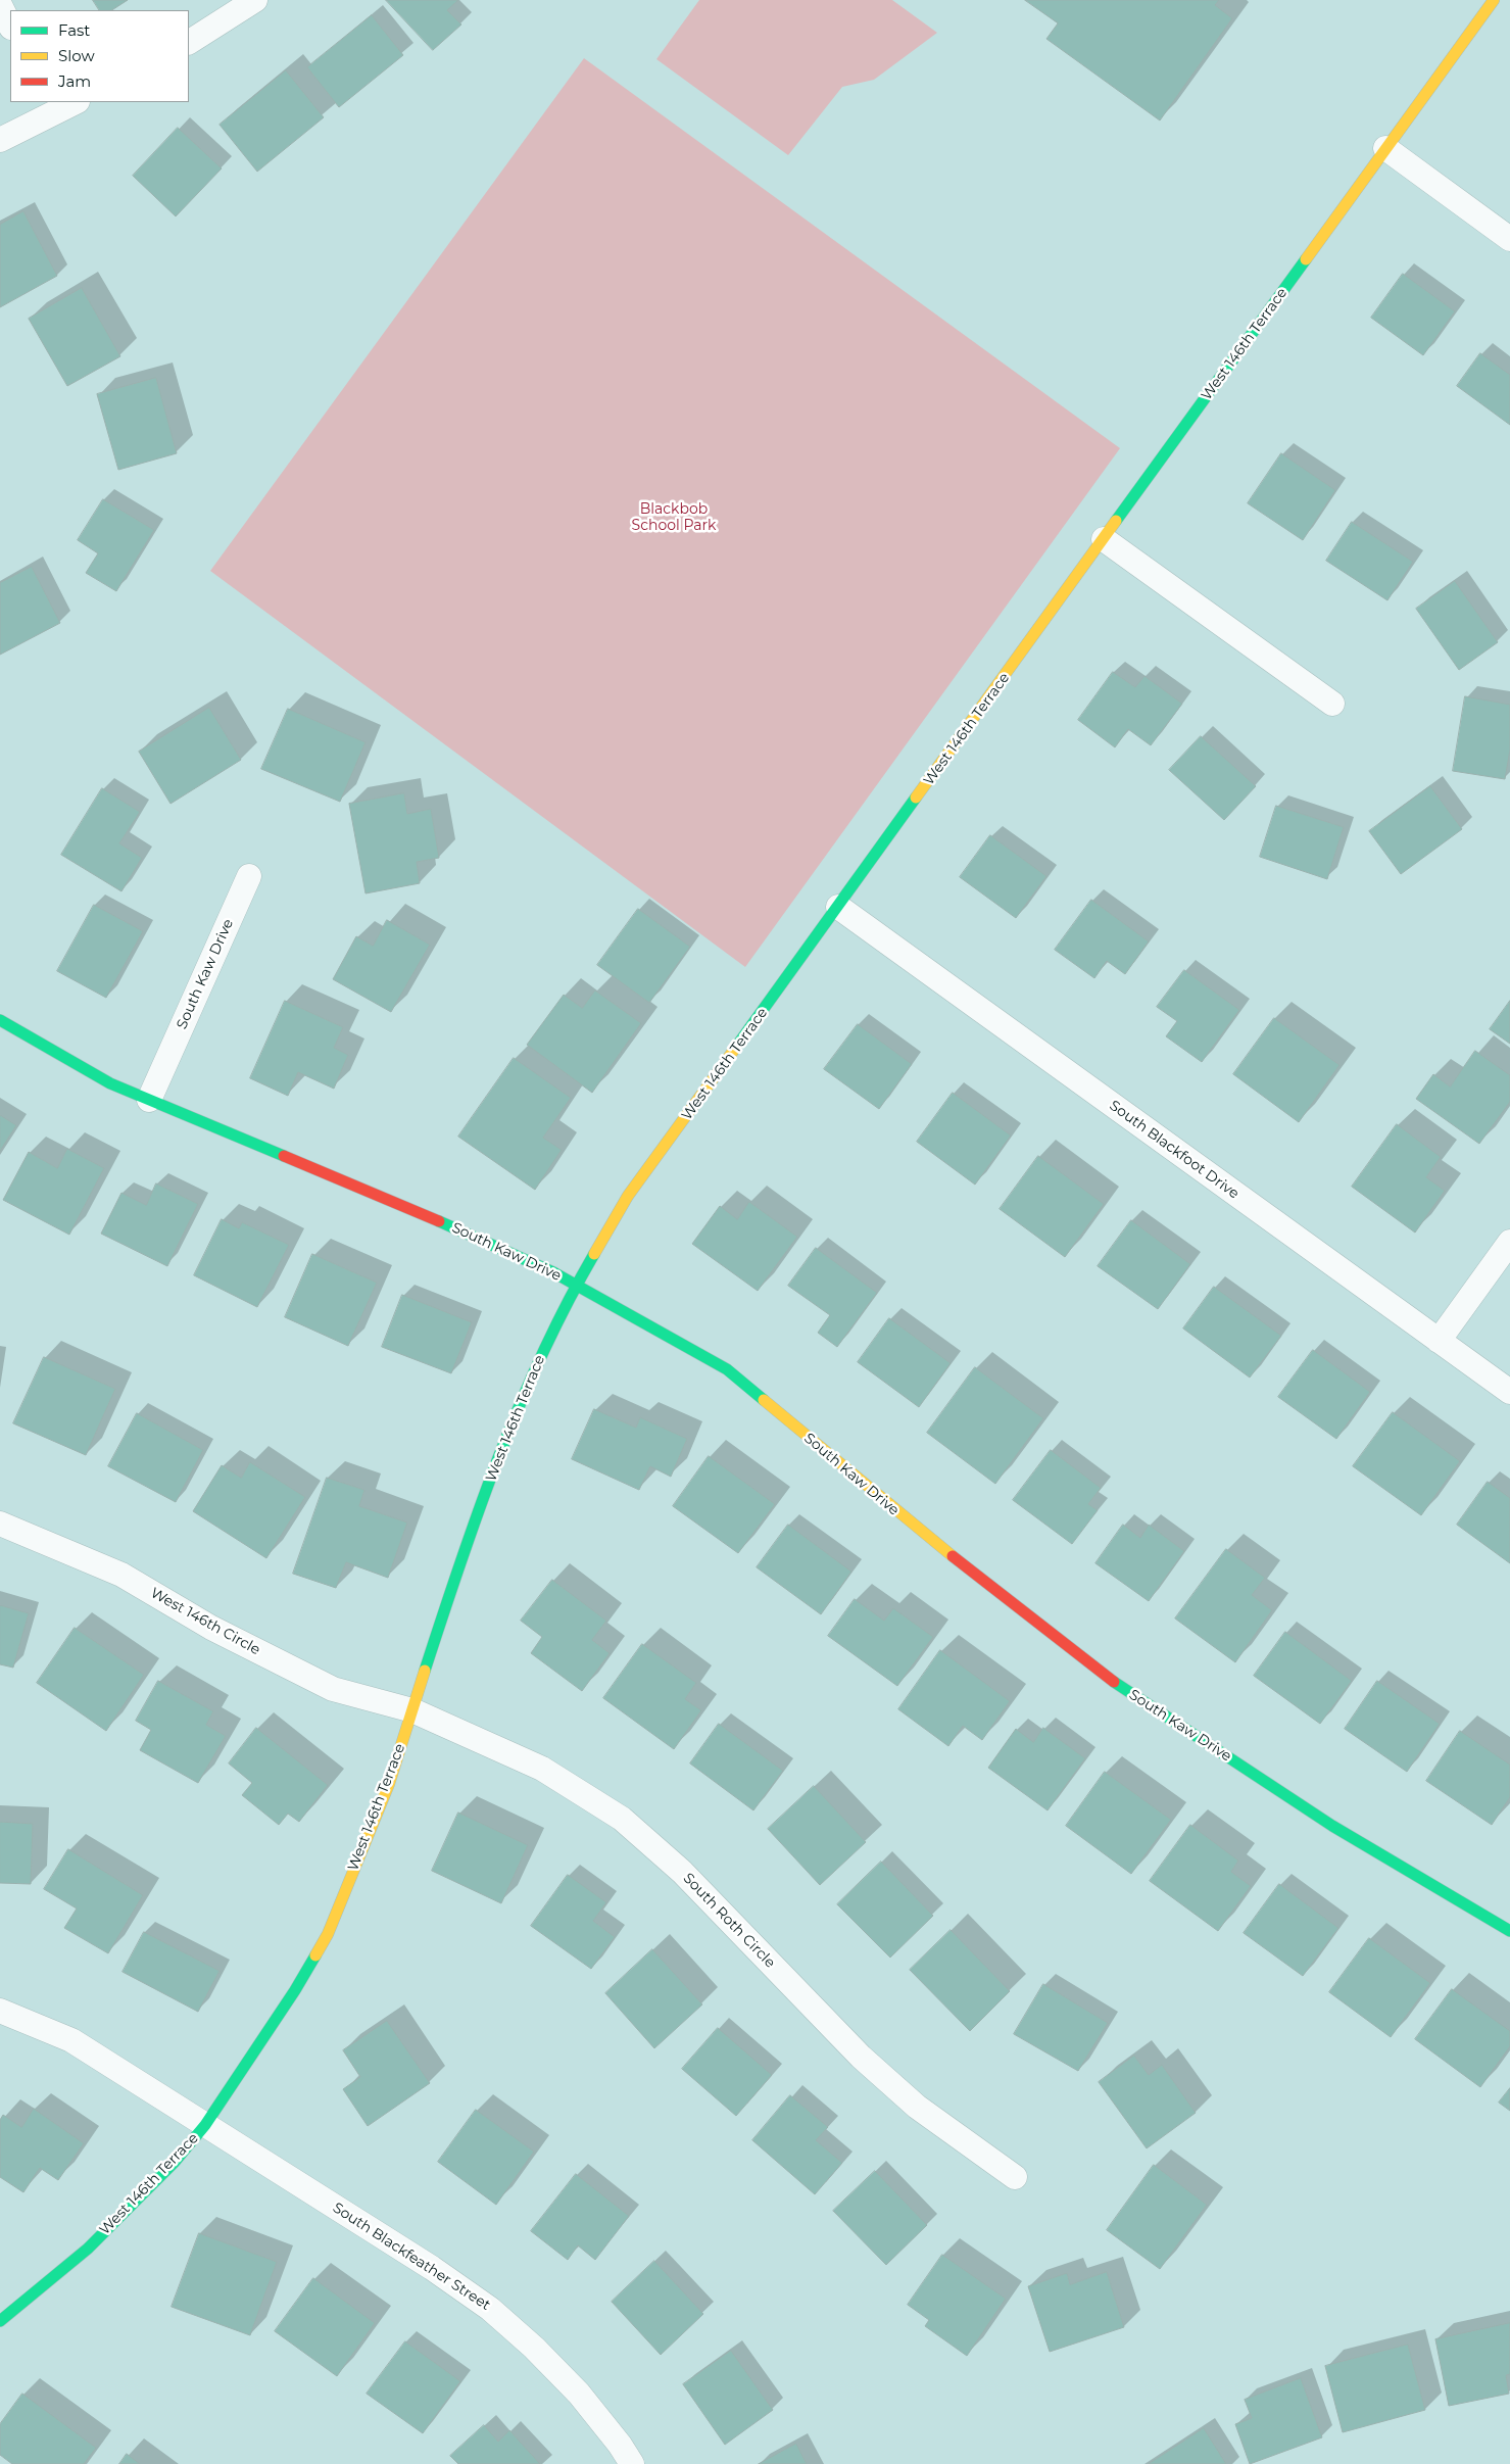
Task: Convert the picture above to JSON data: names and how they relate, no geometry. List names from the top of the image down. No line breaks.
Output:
{"streets":{"street":["West 146th Terrace","South Kaw Drive","South Blackfoot Drive","West 146th Circle","South Roth Circle","South Blackfeather Street"]},"crossings":[["West 146th Terrace","South Kaw Drive"],["West 146th Terrace","South Blackfoot Drive"],["West 146th Terrace","West 146th Circle"],["West 146th Terrace","South Roth Circle"],["West 146th Terrace","South Blackfeather Street"],["West 146th Circle","South Roth Circle"]],"parks":["Blackbob School Park"],"legend":["Fast","Slow","Jam"]}
